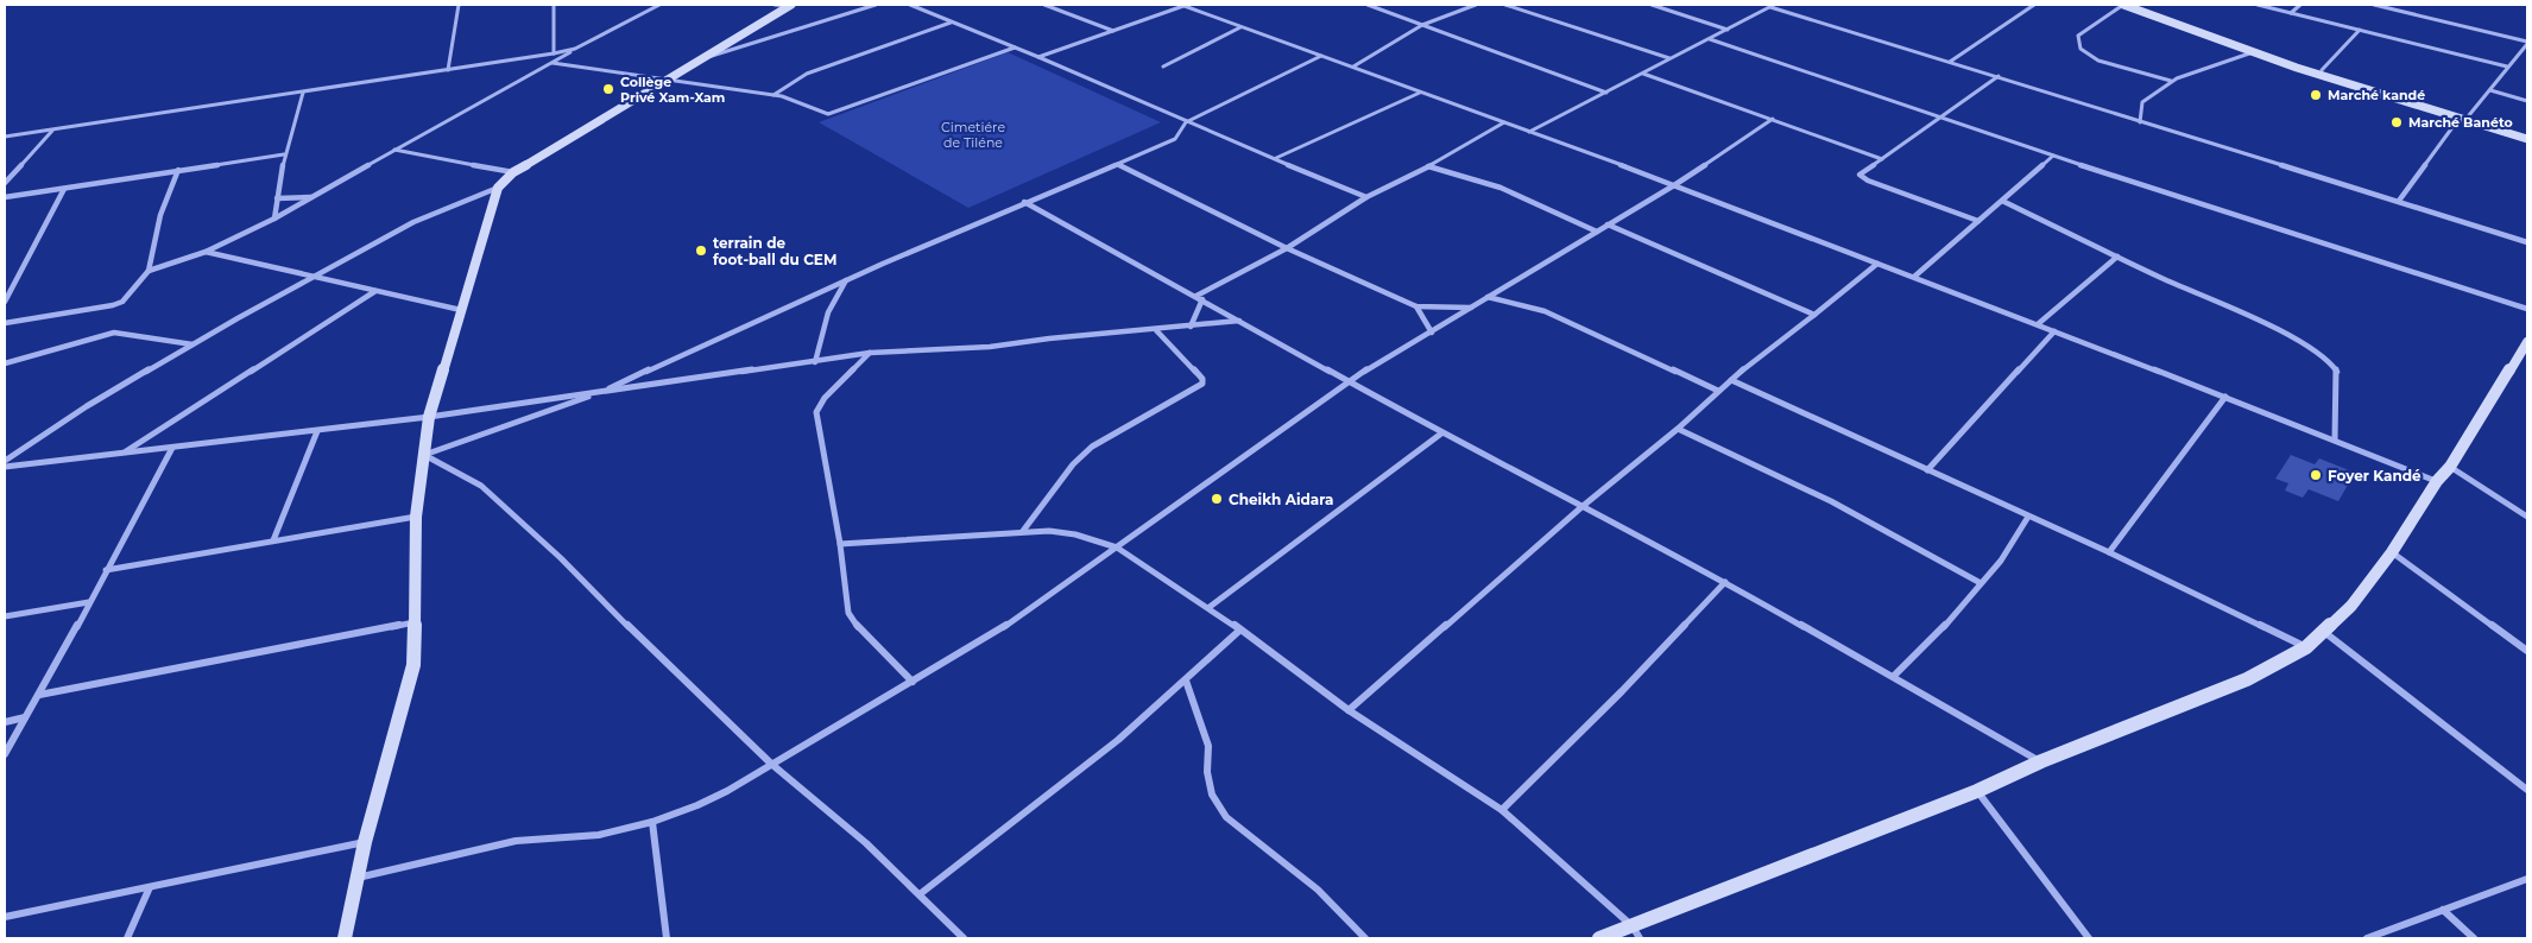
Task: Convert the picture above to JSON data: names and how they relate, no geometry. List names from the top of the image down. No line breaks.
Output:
{"parks":["Cimetiére de Tiléne"],"places":["Collège Privé Xam-Xam","Marché kandé","Marché Banéto","terrain de foot-ball du CEM","Foyer Kandé","Cheikh Aidara"]}
